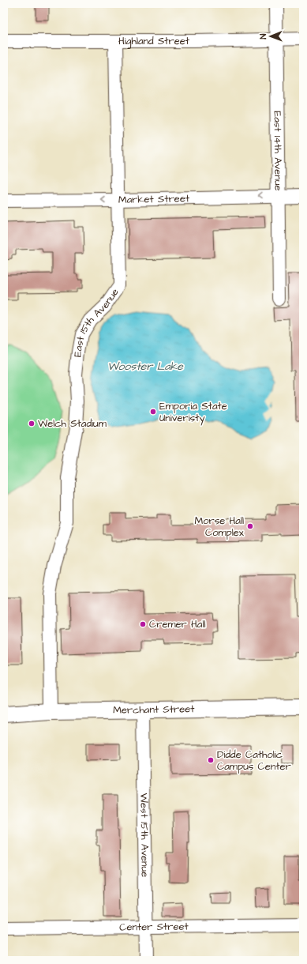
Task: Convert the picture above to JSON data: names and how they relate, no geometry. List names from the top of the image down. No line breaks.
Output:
{"streets":{"main road":["Merchant Street"],"street":["Highland Street","East 14th Avenue","Market Street","East 15th Avenue","West 15th Avenue","Center Street"]},"crossings":[["Highland Street","East 14th Avenue"],["Highland Street","East 15th Avenue"],["East 14th Avenue","Market Street"],["Market Street","East 15th Avenue"],["East 15th Avenue","Merchant Street"],["Merchant Street","West 15th Avenue"],["West 15th Avenue","Center Street"]],"one_way":["Market Street"],"water":["Wooster Lake"],"places":["Emporia State Univeristy","Welch Stadium","Morse Hall Complex","Cremer Hall","Didde Catholic Campus Center"],"north":"left"}
